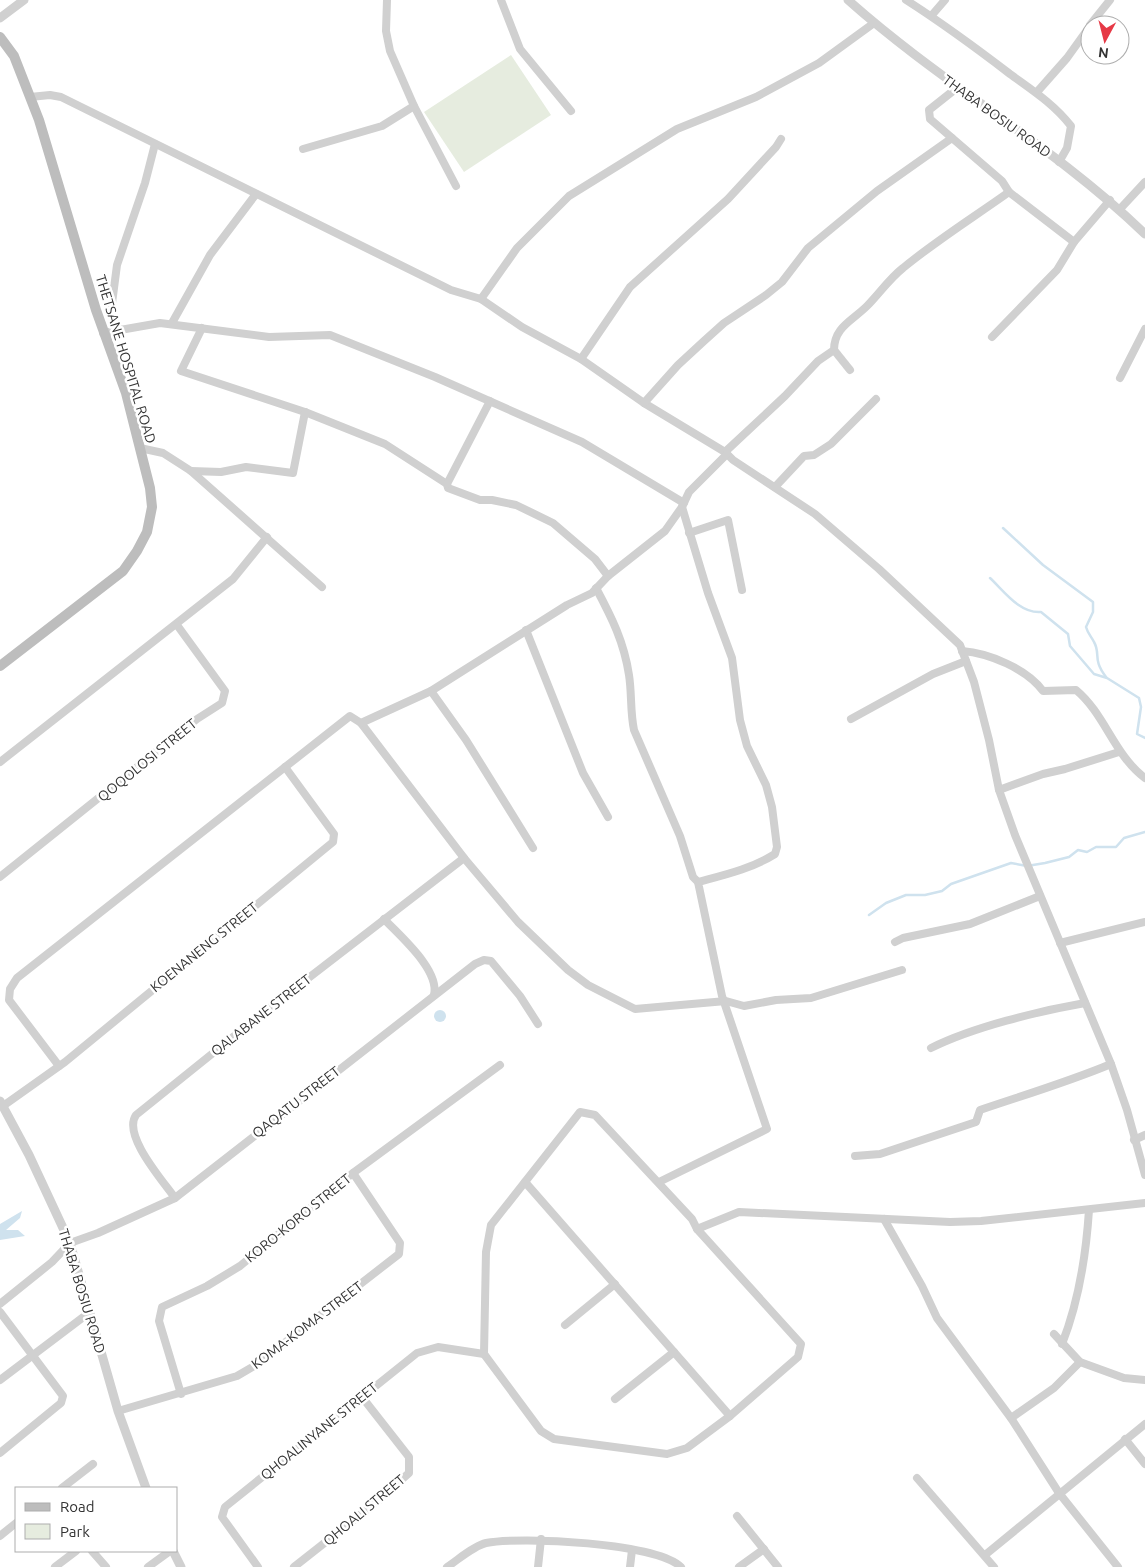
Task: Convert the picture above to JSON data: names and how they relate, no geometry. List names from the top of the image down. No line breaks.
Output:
{"streets":{"main road":["THETSANE HOSPITAL ROAD"],"street":["THABA BOSIU ROAD","QOQOLOSI STREET","KOENANENG STREET","QALABANE STREET","QAQATU STREET","KORO-KORO STREET","KOMA-KOMA STREET","QHOALINYANE STREET","QHOALI STREET"]},"crossings":[["THABA BOSIU ROAD","KOENANENG STREET"],["THABA BOSIU ROAD","QAQATU STREET"],["THABA BOSIU ROAD","KOMA-KOMA STREET"],["QALABANE STREET","QAQATU STREET"],["KORO-KORO STREET","KOMA-KOMA STREET"],["QHOALINYANE STREET","QHOALI STREET"]],"legend":["Road","Park"],"north":"bottom"}
